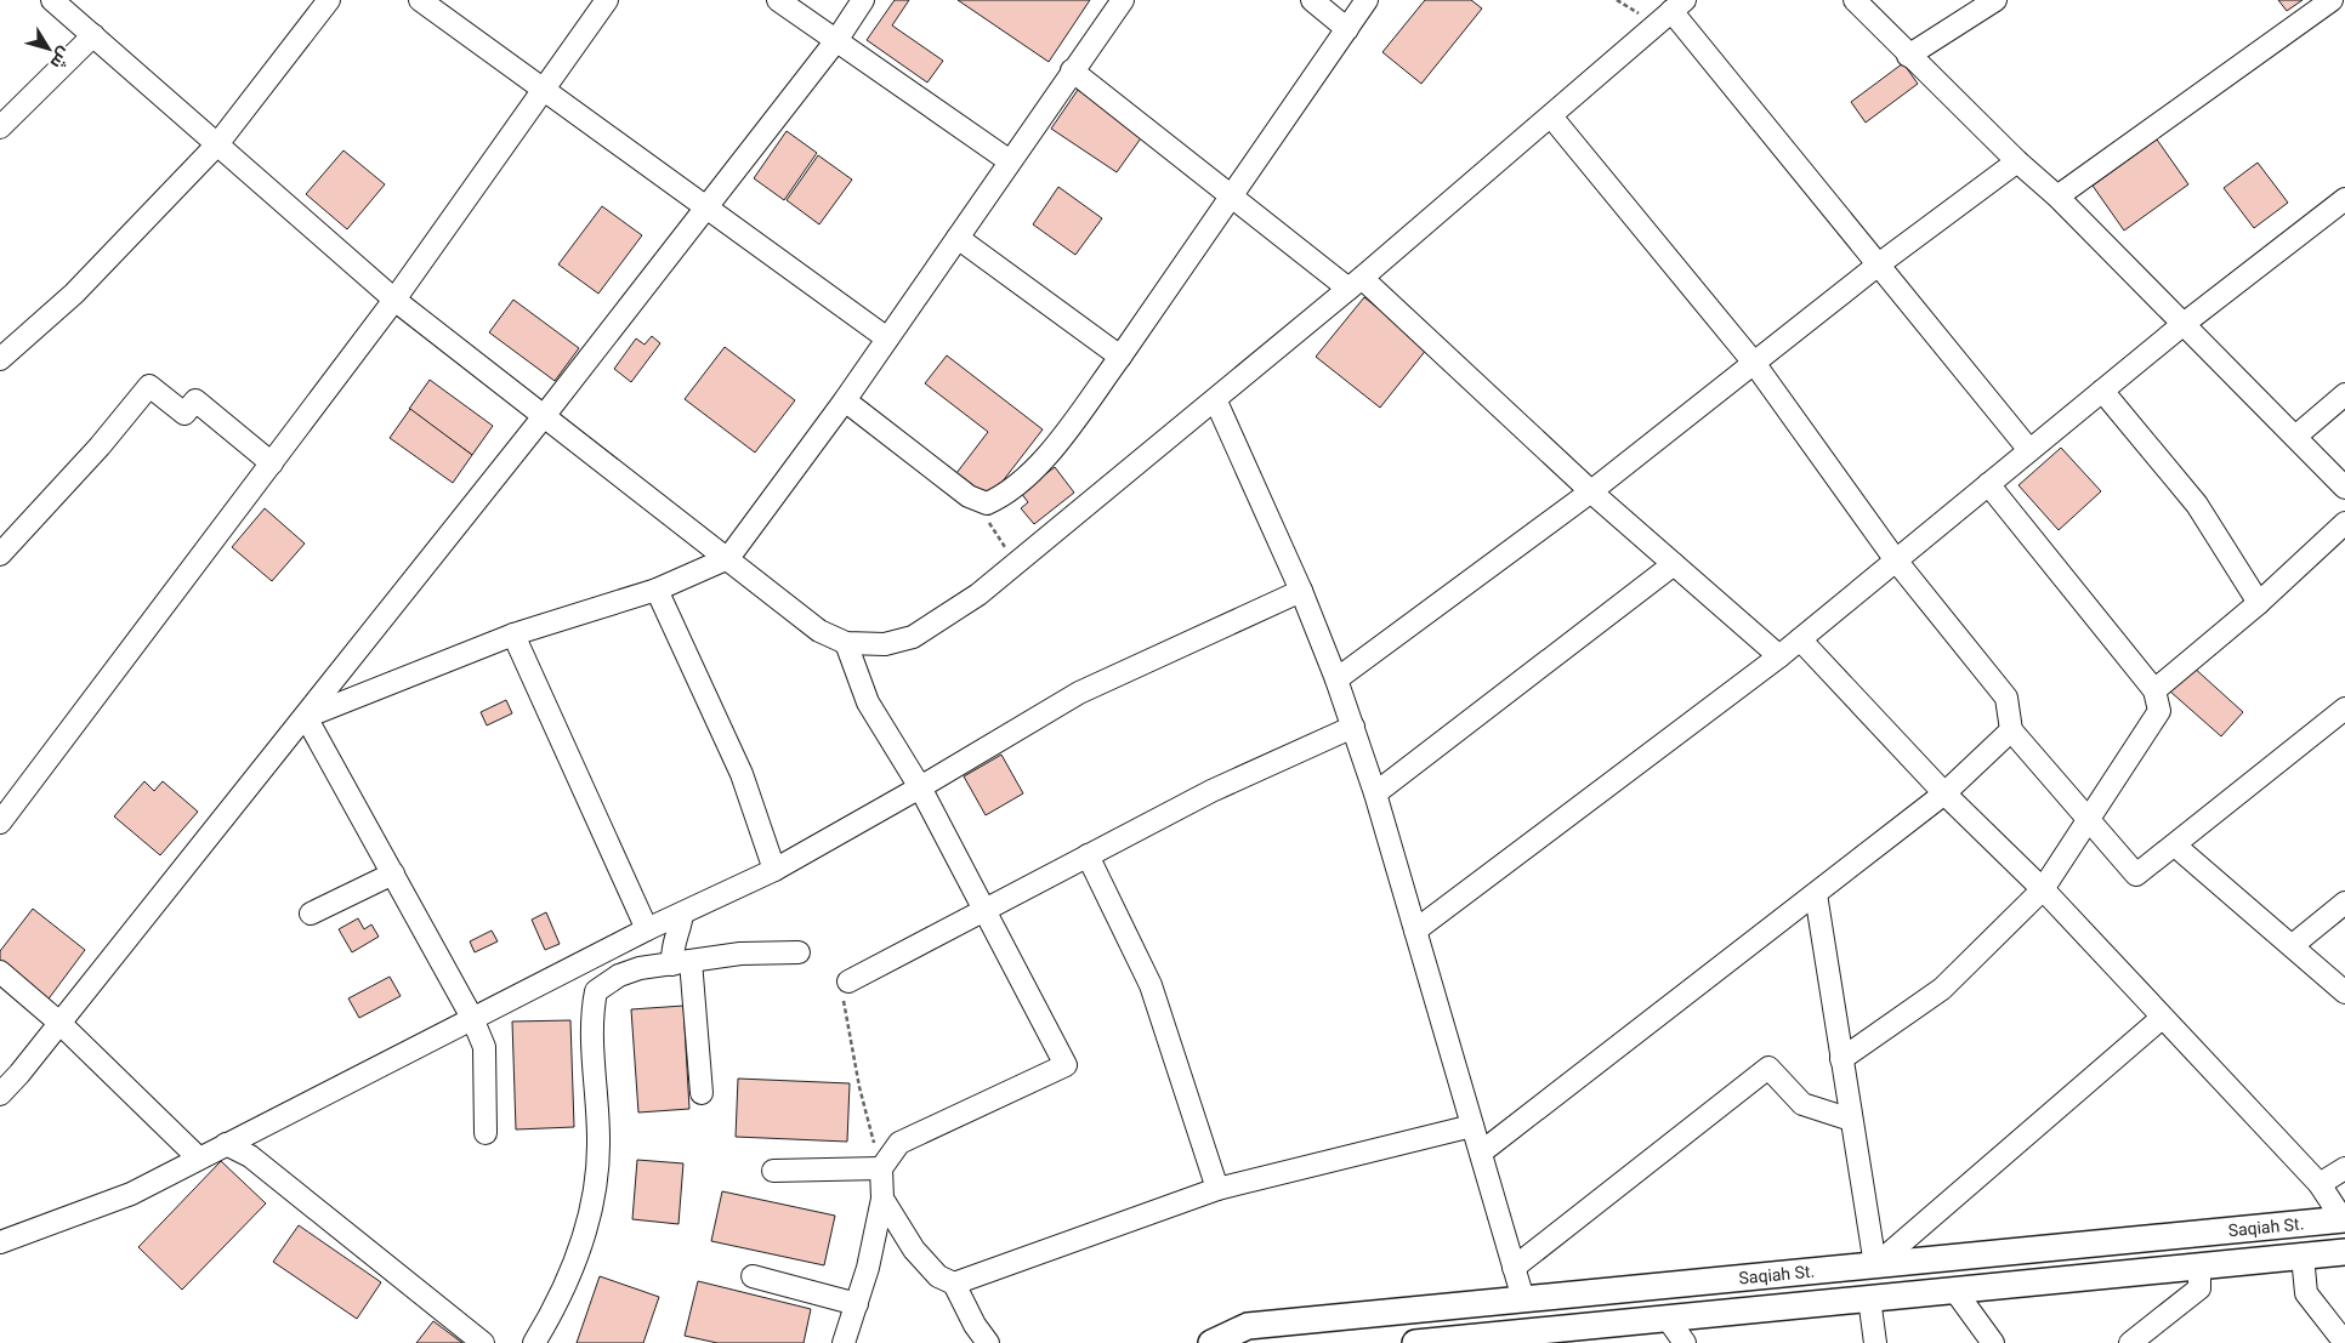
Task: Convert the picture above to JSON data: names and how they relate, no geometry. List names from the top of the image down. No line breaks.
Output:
{"streets":{"main road":["Saqiah St."]},"north":"bottom right"}
